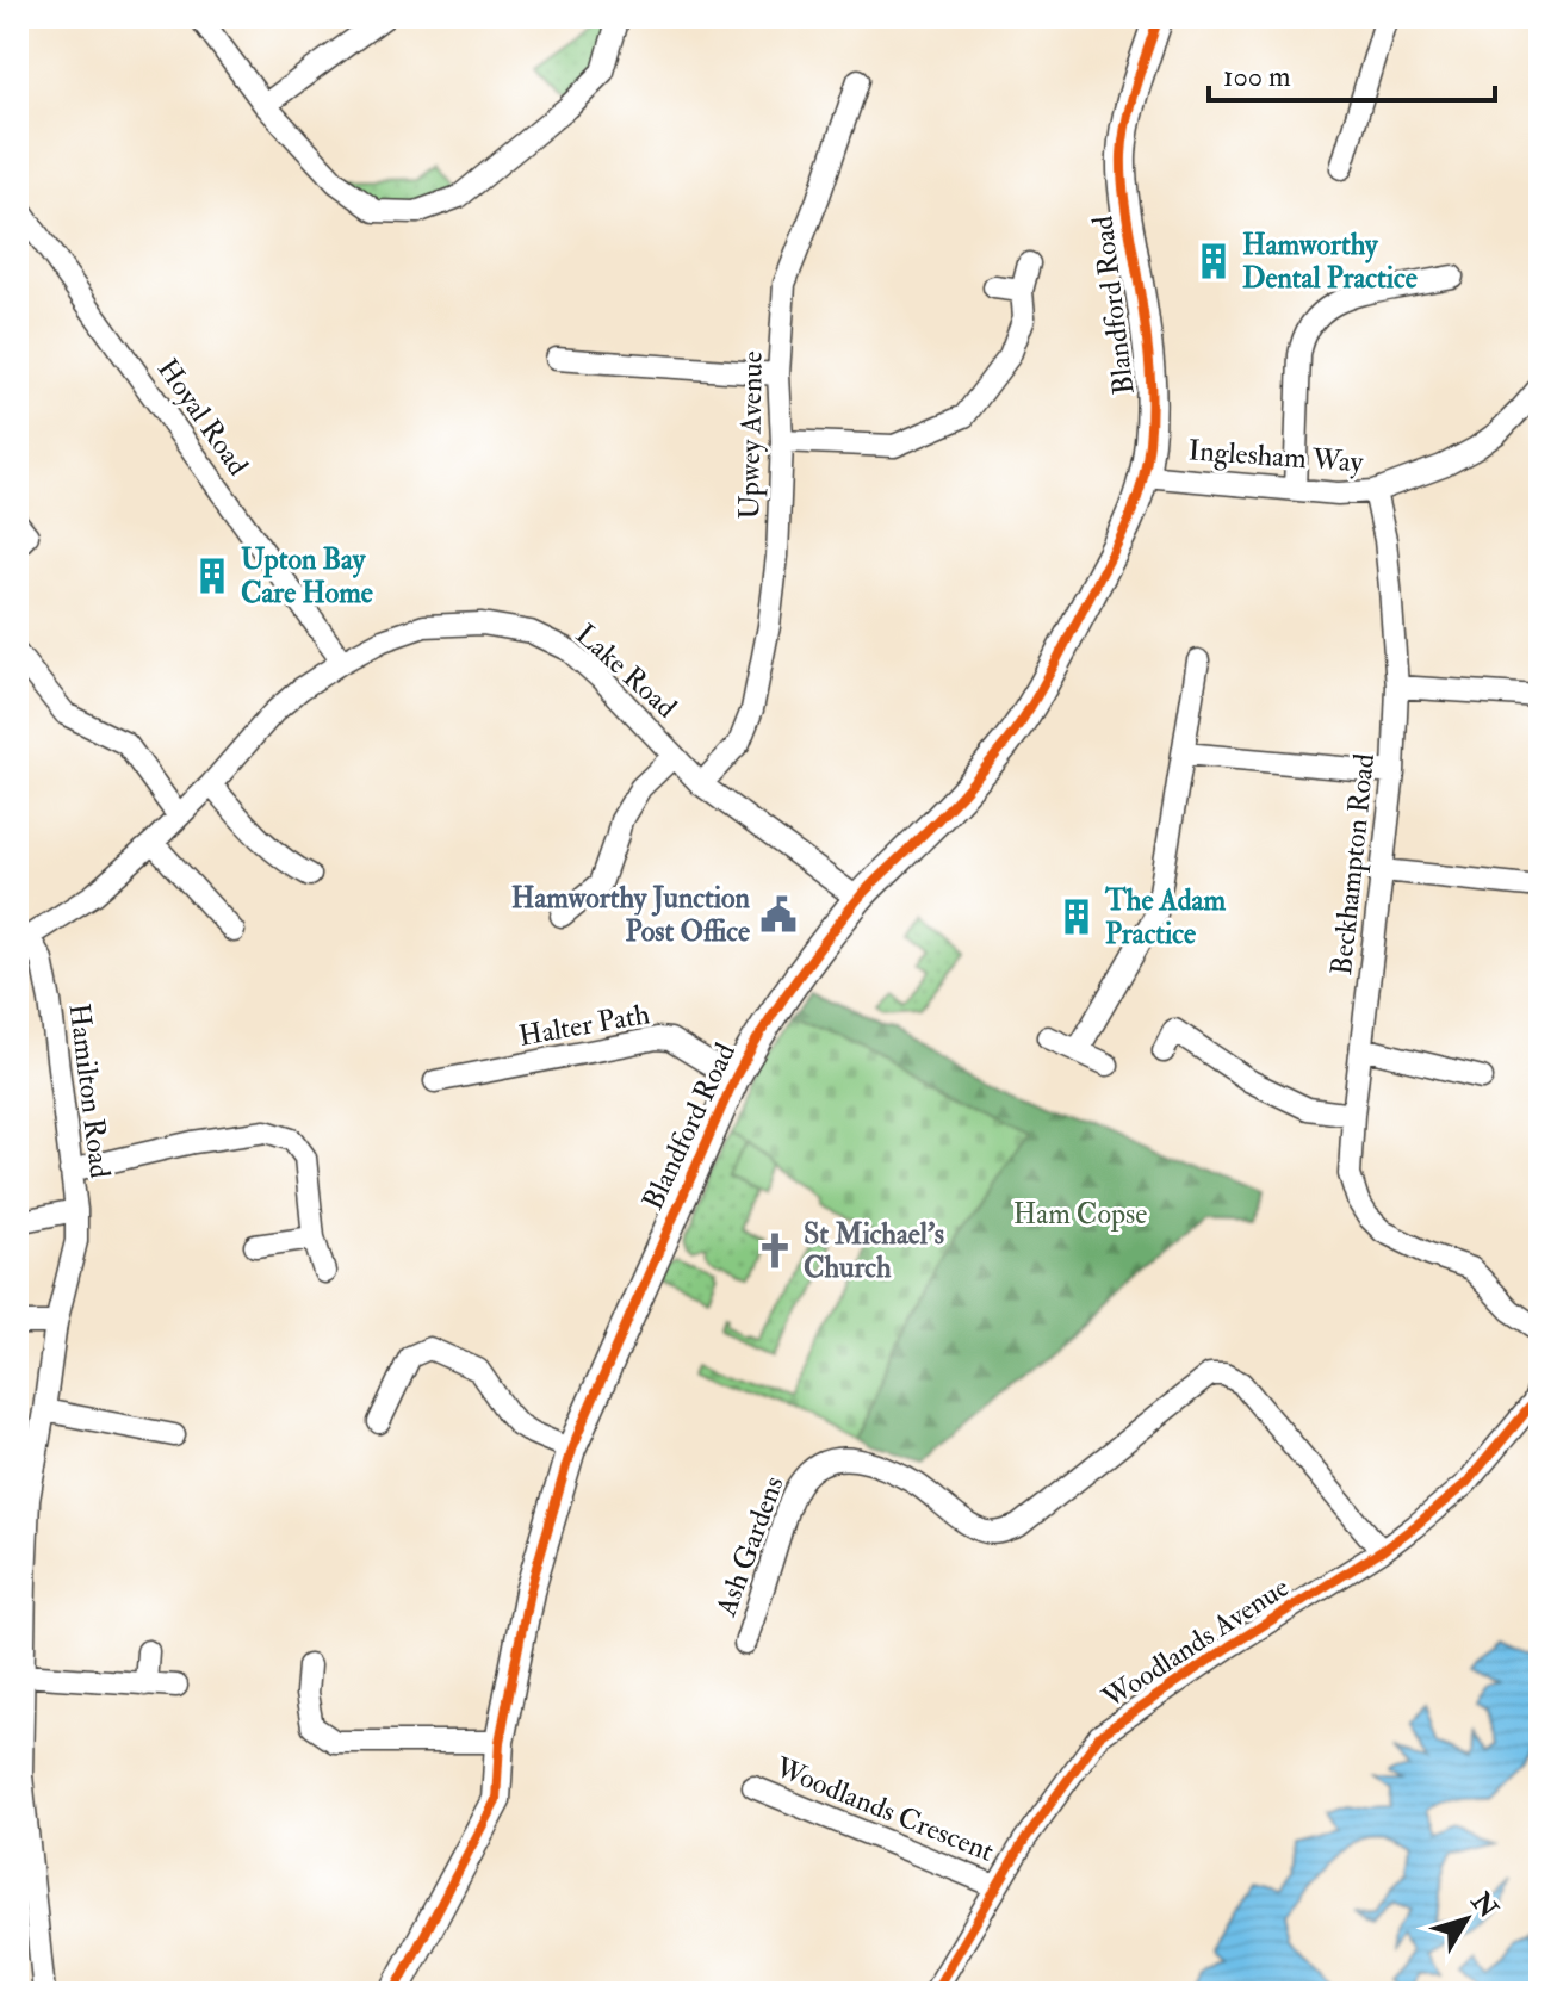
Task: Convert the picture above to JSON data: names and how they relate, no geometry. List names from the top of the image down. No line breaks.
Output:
{"streets":{"main road":["Blandford Road"],"street":["Hoyal Road","Upwey Avenue","Inglesham Way","Lake Road","Beckhampton Road","Halter Path","Hamilton Road","Ash Gardens","Woodlands Avenue","Woodlands Crescent"]},"crossings":[["Blandford Road","Inglesham Way"],["Blandford Road","Lake Road"],["Blandford Road","Halter Path"],["Hoyal Road","Lake Road"],["Upwey Avenue","Lake Road"],["Inglesham Way","Beckhampton Road"],["Lake Road","Hamilton Road"],["Ash Gardens","Woodlands Avenue"],["Woodlands Avenue","Woodlands Crescent"]],"parks":["Ham Copse"],"places":{"building":["Hamworthy Dental Practice","Upton Bay Care Home","The Adam Practice"],"public building":["Hamworthy Junction Post Office"],"church":["St Michael's Church"]},"scale_bar":"100 m","north":"top right"}
